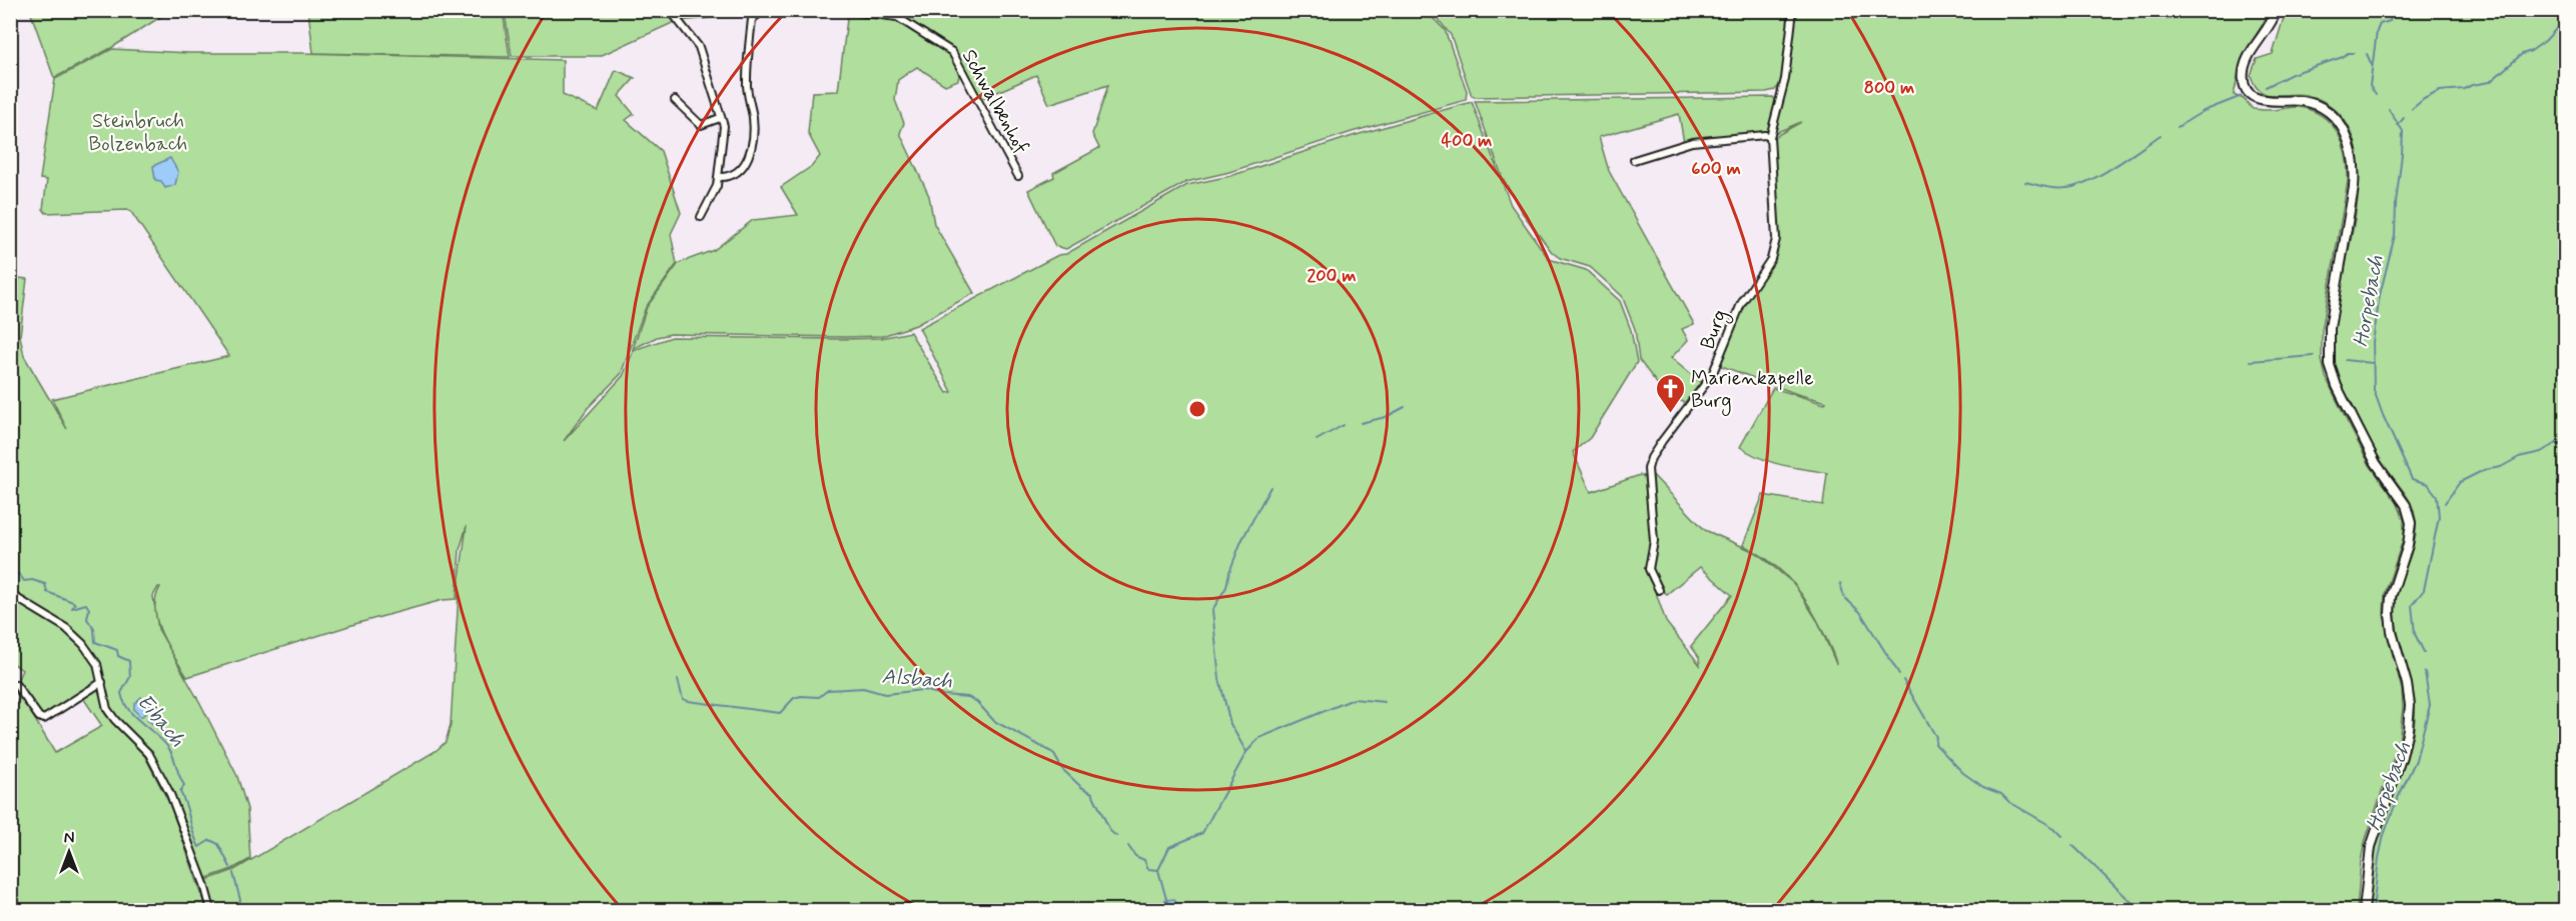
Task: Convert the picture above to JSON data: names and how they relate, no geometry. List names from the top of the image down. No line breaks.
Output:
{"streets":{"street":["Schwalbenhof","Burg"]},"water":["Horpebach","Alsbach","Eibach"],"parks":["Steinbruch Bolzenbach"],"places":{"church":["Marienkapelle Burg"]},"north":"top","rings":["800 m","400 m","600 m","200 m"]}
